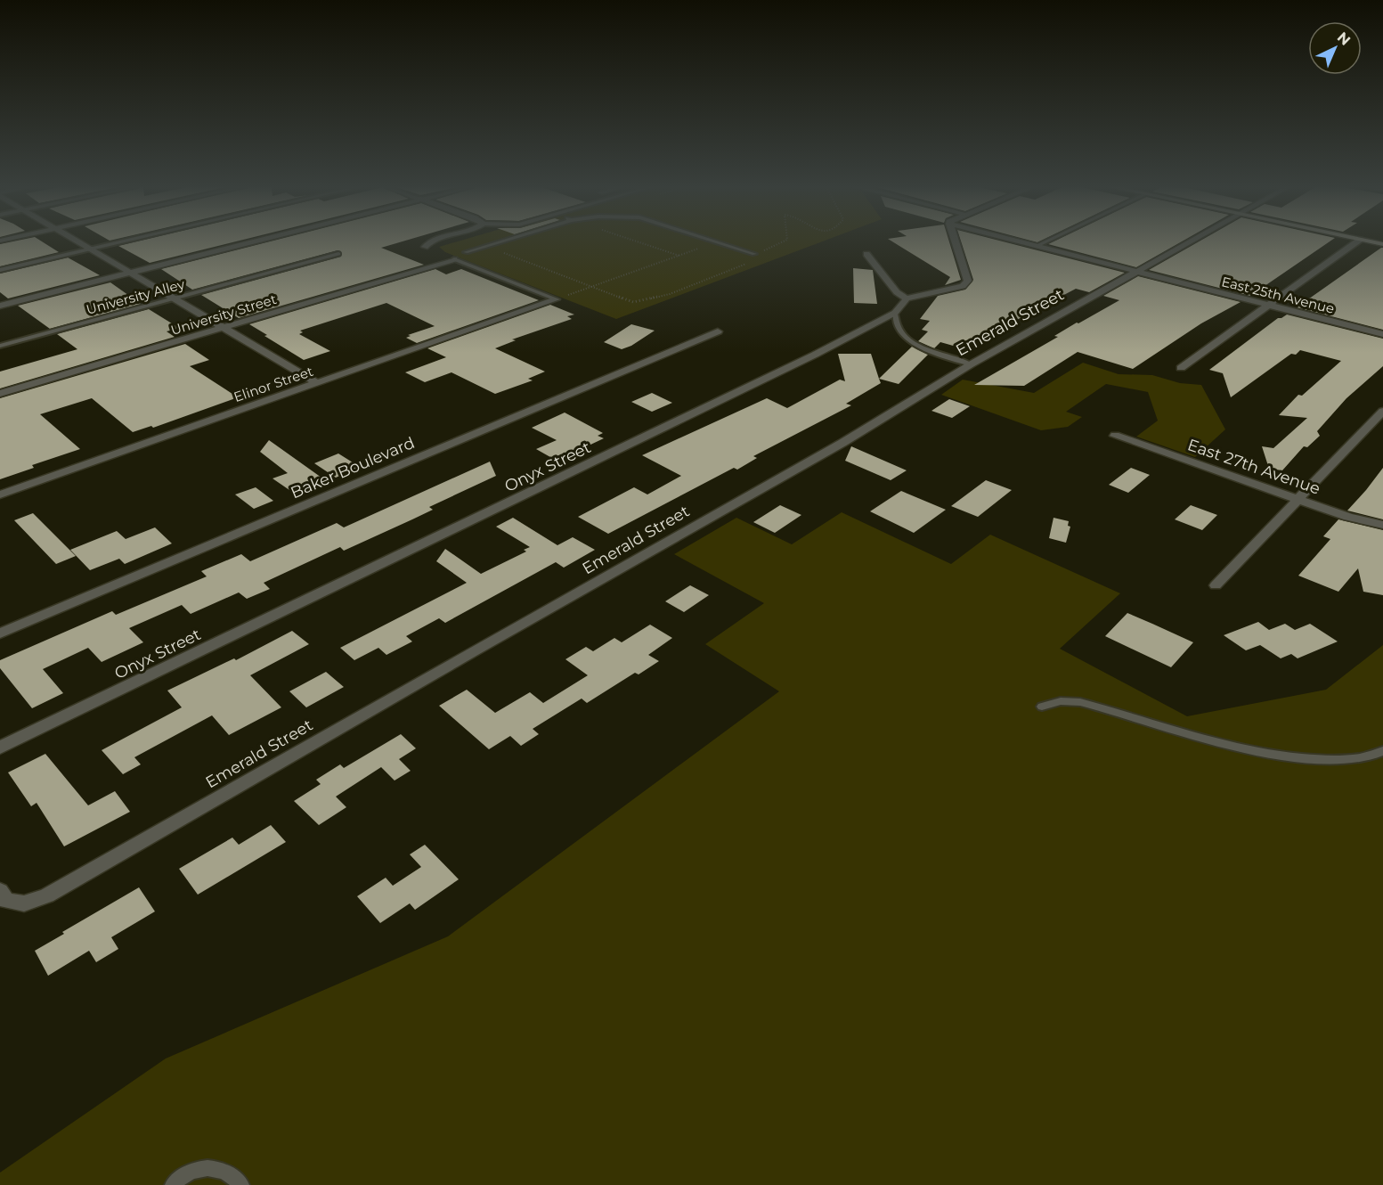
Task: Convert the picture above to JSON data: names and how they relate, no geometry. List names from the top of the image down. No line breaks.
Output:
{"streets":{"street":["East 25th Avenue","University Street","Emerald Street","Elinor Street","Onyx Street","East 27th Avenue","Baker Boulevard"],"lane":["University Alley"]},"crossings":[["East 25th Avenue","Emerald Street"]],"north":"top right"}
